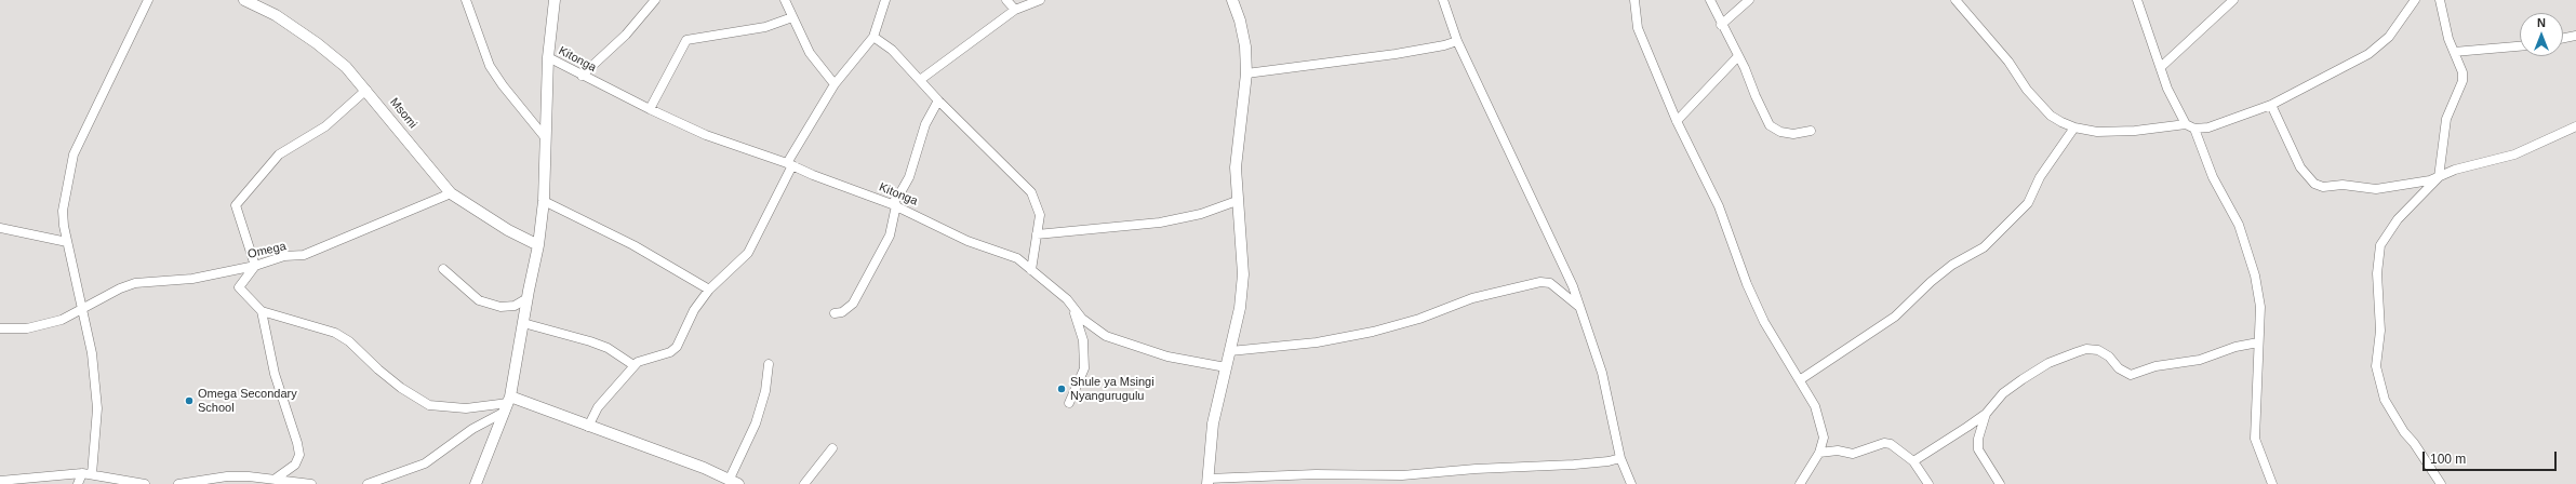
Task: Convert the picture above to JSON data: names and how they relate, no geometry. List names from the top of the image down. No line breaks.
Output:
{"streets":{"street":["Kitonga","Msomi","Omega"]},"crossings":[["Msomi","Omega"]],"places":["Shule ya Msingi Nyangurugulu","Omega Secondary School"],"scale_bar":"100 m","north":"top"}
